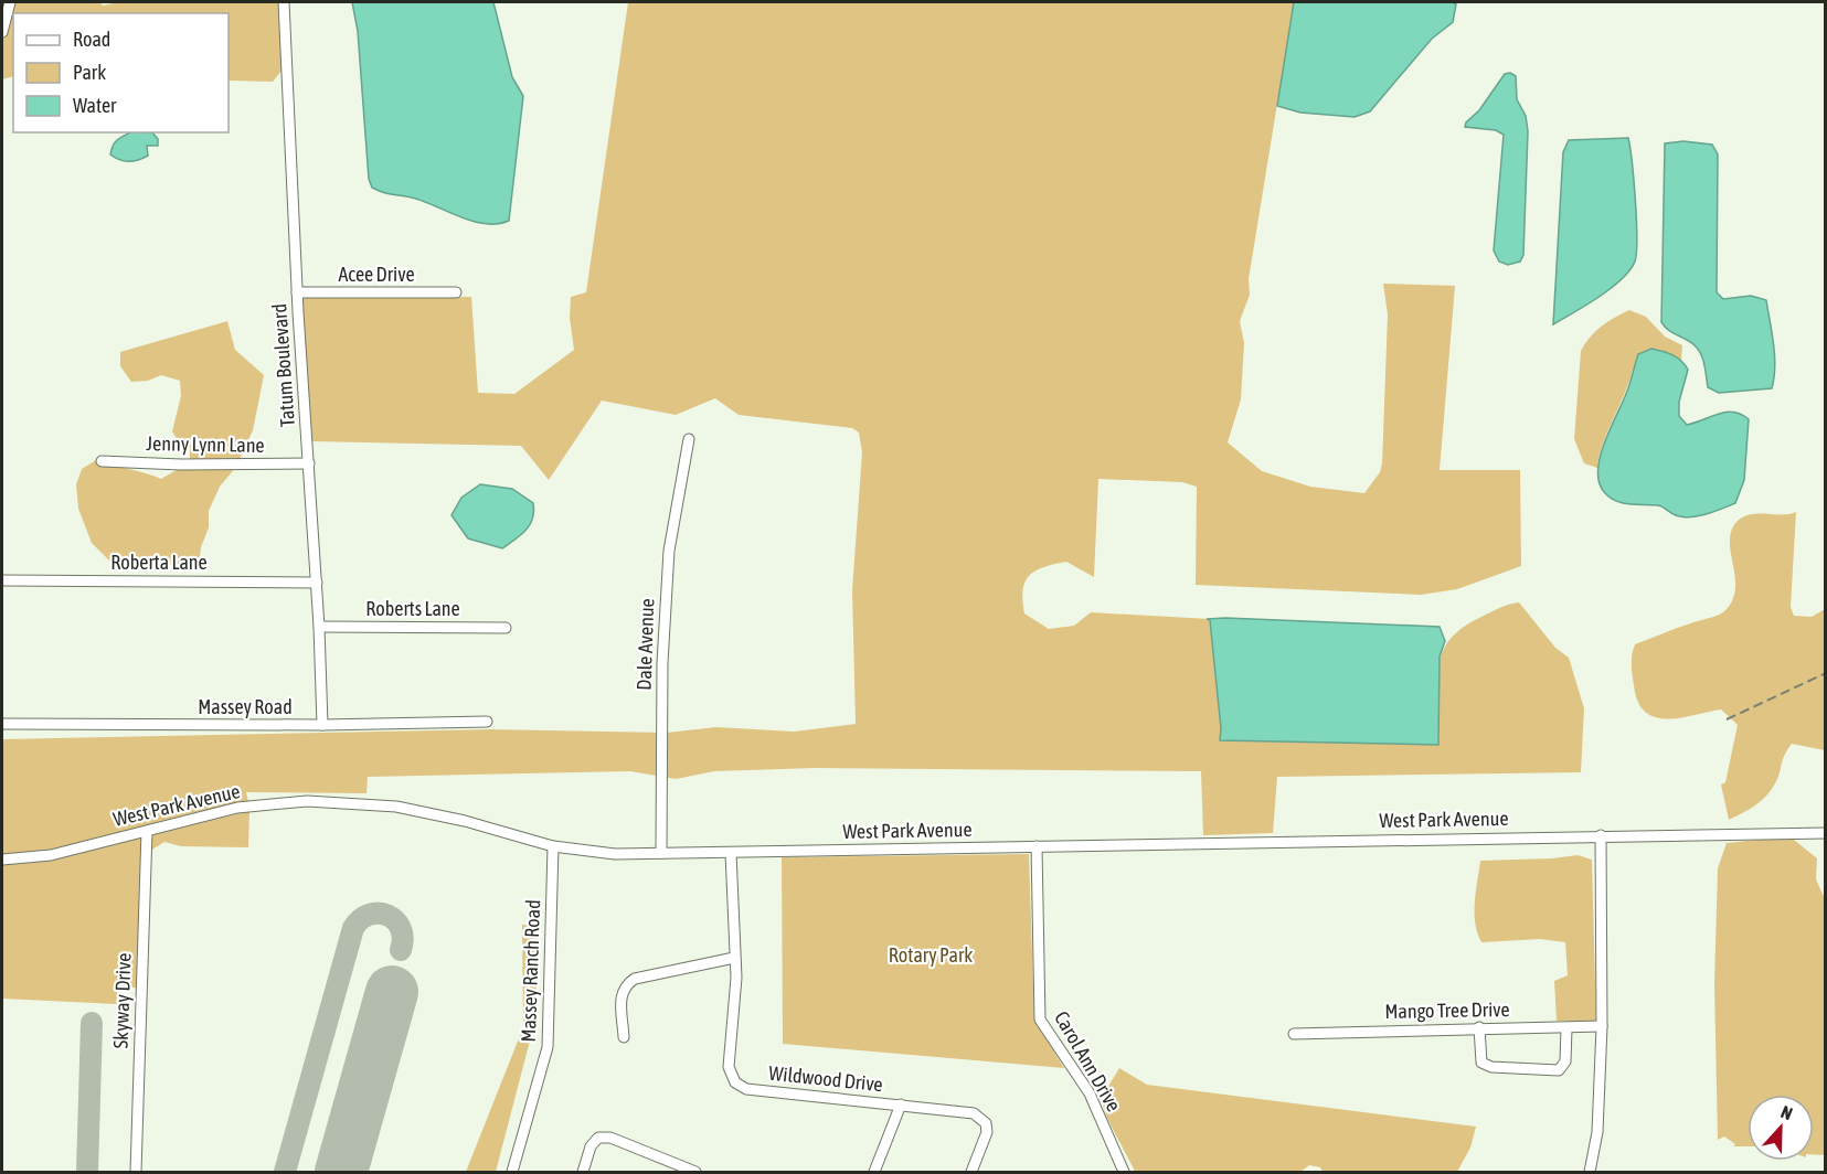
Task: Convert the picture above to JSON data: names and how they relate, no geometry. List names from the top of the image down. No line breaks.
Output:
{"streets":{"street":["Acee Drive","Tatum Boulevard","Jenny Lynn Lane","Roberta Lane","Roberts Lane","Dale Avenue","Massey Road","West Park Avenue","Massey Ranch Road","Skyway Drive","Mango Tree Drive","Carol Ann Drive","Wildwood Drive"]},"crossings":[["Acee Drive","Tatum Boulevard"],["Tatum Boulevard","Jenny Lynn Lane"],["Tatum Boulevard","Roberta Lane"],["Tatum Boulevard","Roberts Lane"],["Tatum Boulevard","Massey Road"],["Dale Avenue","West Park Avenue"],["West Park Avenue","Massey Ranch Road"],["West Park Avenue","Skyway Drive"],["West Park Avenue","Carol Ann Drive"],["West Park Avenue","Wildwood Drive"]],"parks":["Rotary Park"],"legend":["Road","Park","Water"],"north":"top"}
